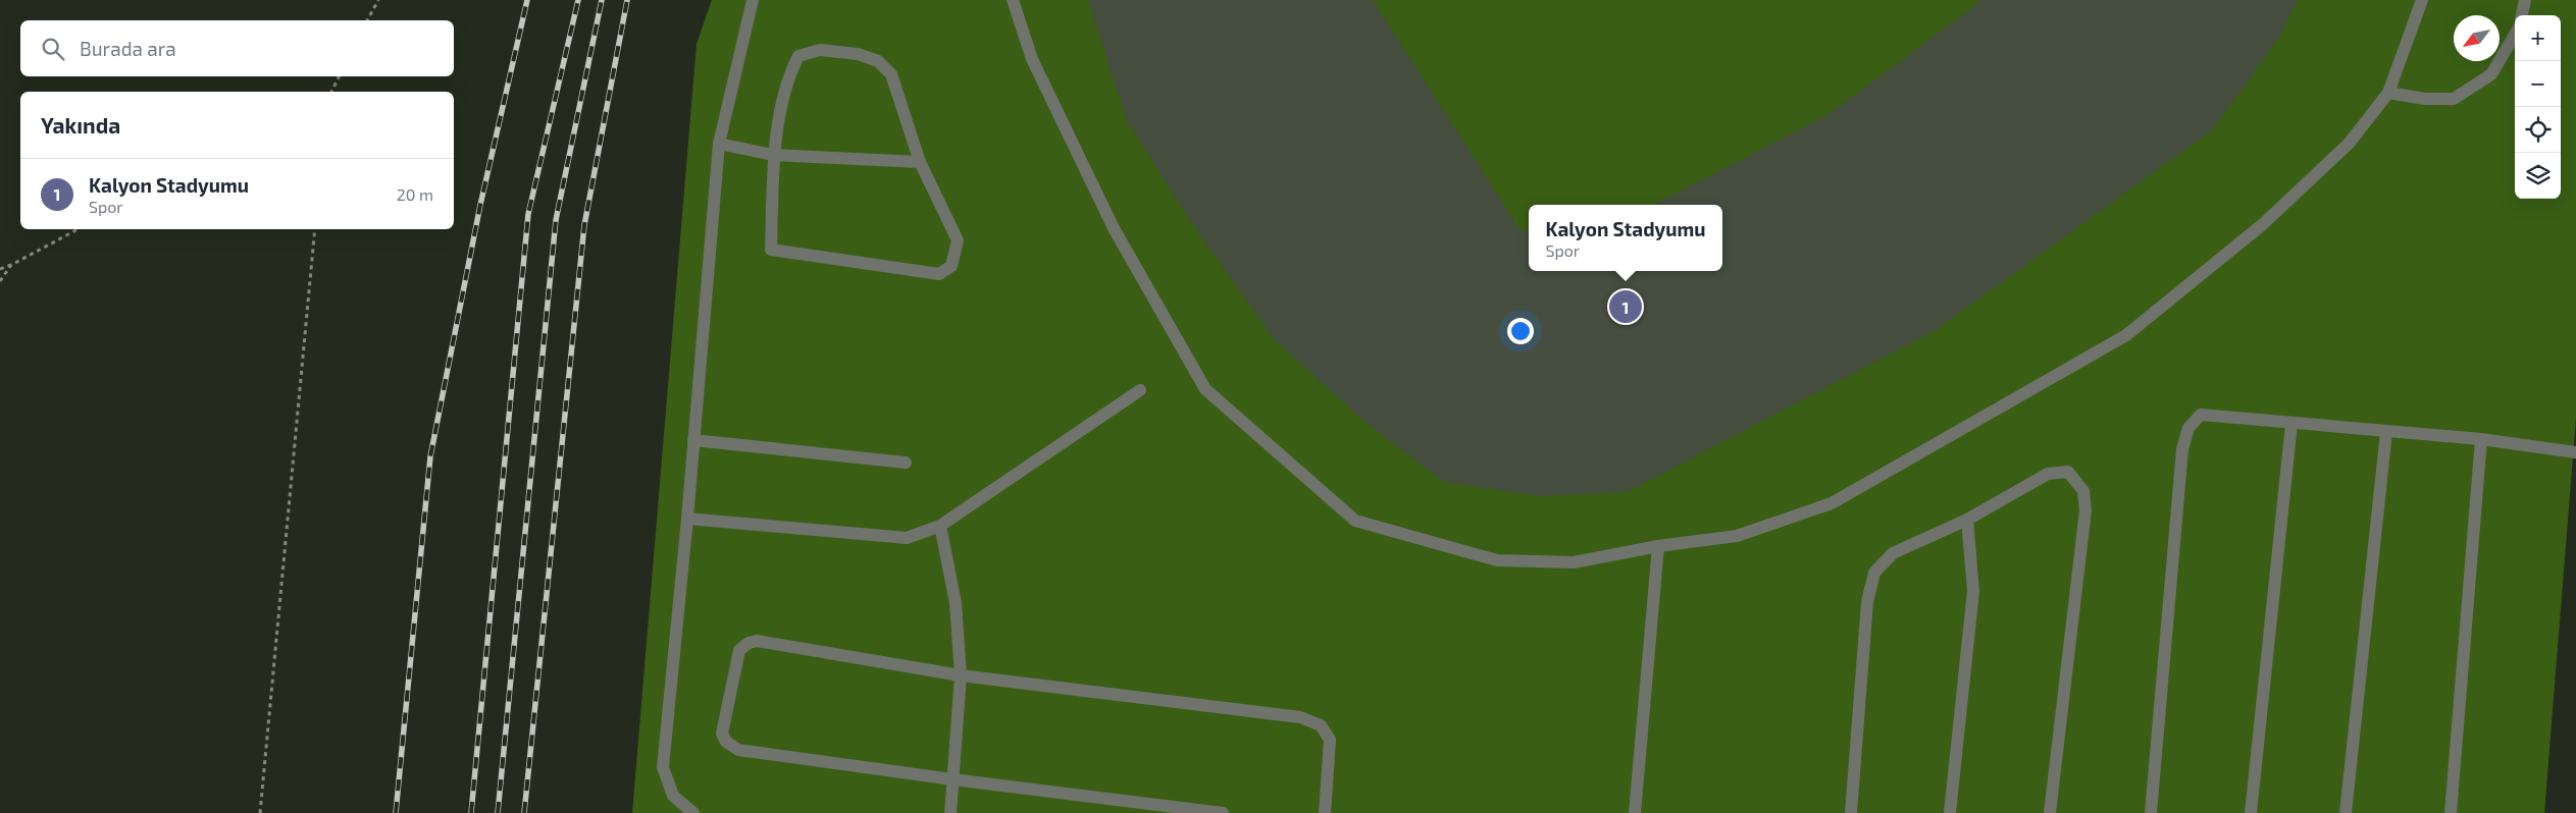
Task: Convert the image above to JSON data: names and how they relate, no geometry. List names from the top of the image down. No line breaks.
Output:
{"north":"bottom left","page":{"map_buttons":["+","−"],"search":"Burada ara","heading":"Yakında","list":[{"mark":"1","name":"Kalyon Stadyumu","note":"Spor","value":"20 m"}],"popup":["Kalyon Stadyumu","Spor"],"pins":"1"}}
